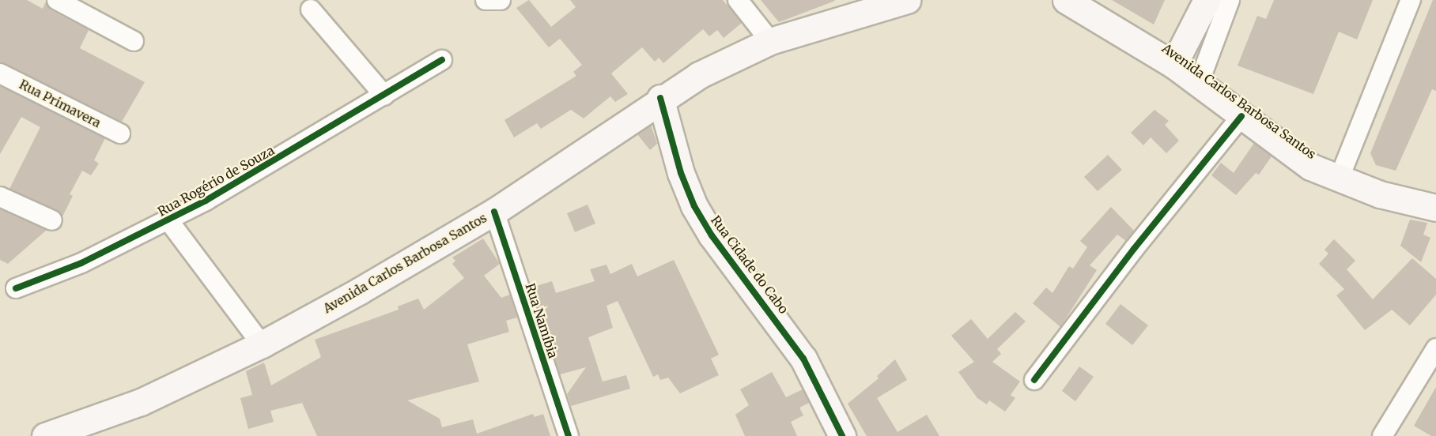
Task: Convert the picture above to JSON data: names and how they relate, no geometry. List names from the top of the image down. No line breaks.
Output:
{"streets":{"main road":["Avenida Carlos Barbosa Santos","Rua Cidade do Cabo"],"street":["Rua Primavera","Rua Rogério de Souza","Rua Namíbia"]},"crossings":[["Avenida Carlos Barbosa Santos","Rua Cidade do Cabo"],["Avenida Carlos Barbosa Santos","Rua Namíbia"]]}
